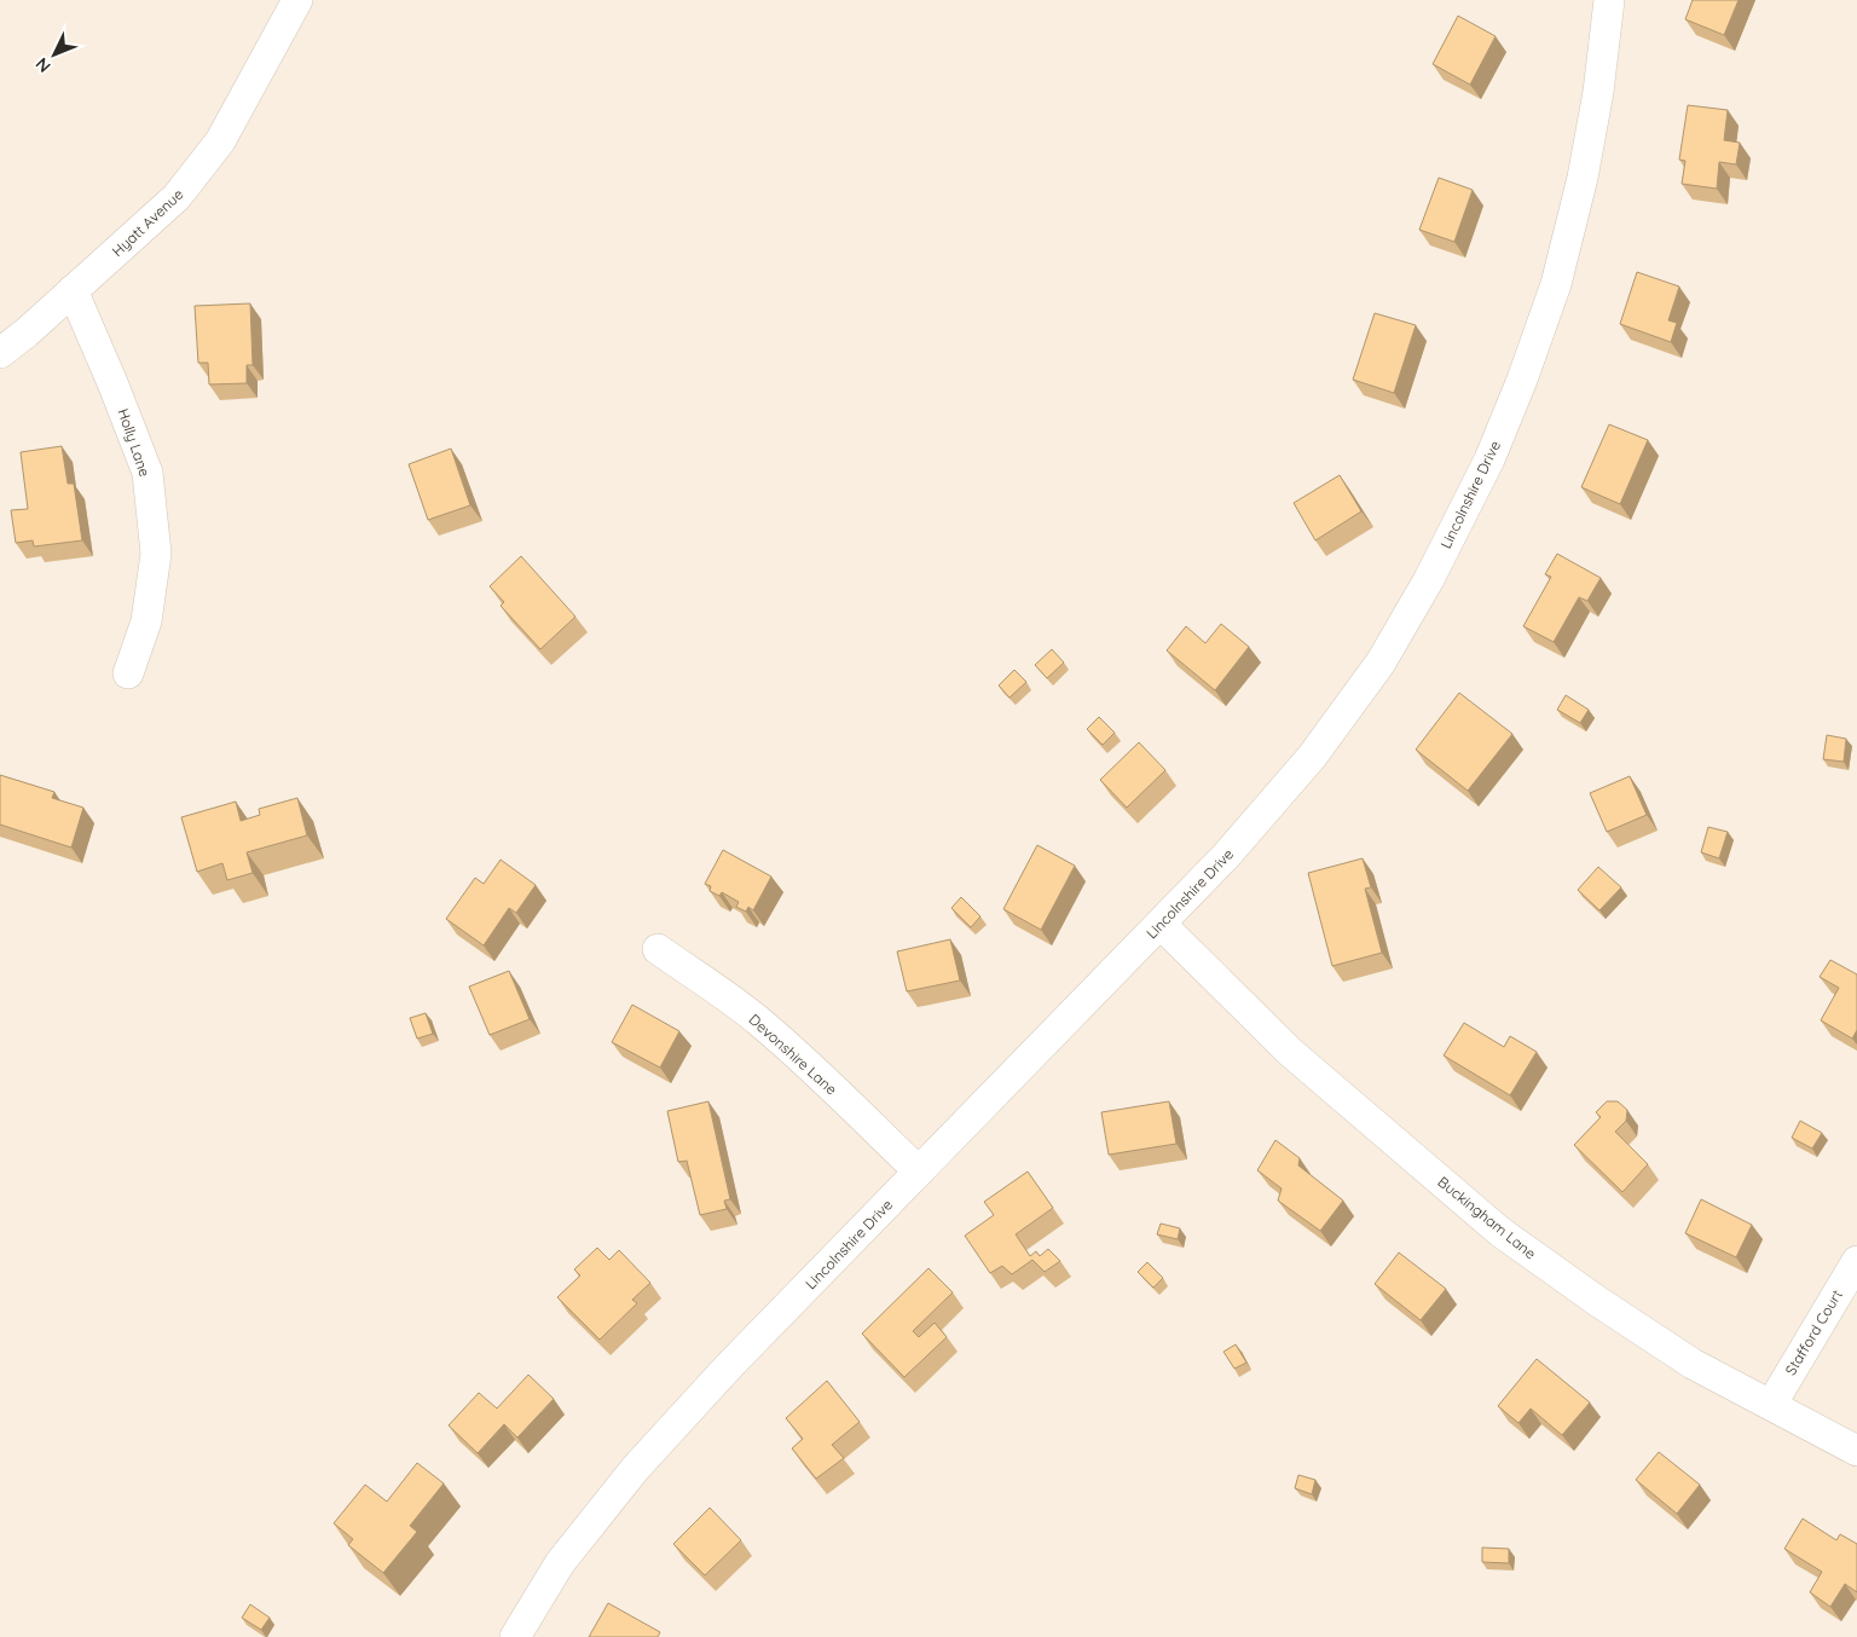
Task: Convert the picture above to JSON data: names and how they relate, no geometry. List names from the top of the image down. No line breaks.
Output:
{"streets":{"street":["Hyatt Avenue","Holly Lane","Lincolnshire Drive","Devonshire Lane","Buckingham Lane","Stafford Court"]},"crossings":[["Hyatt Avenue","Holly Lane"],["Lincolnshire Drive","Devonshire Lane"],["Lincolnshire Drive","Buckingham Lane"],["Buckingham Lane","Stafford Court"]],"north":"bottom left"}
